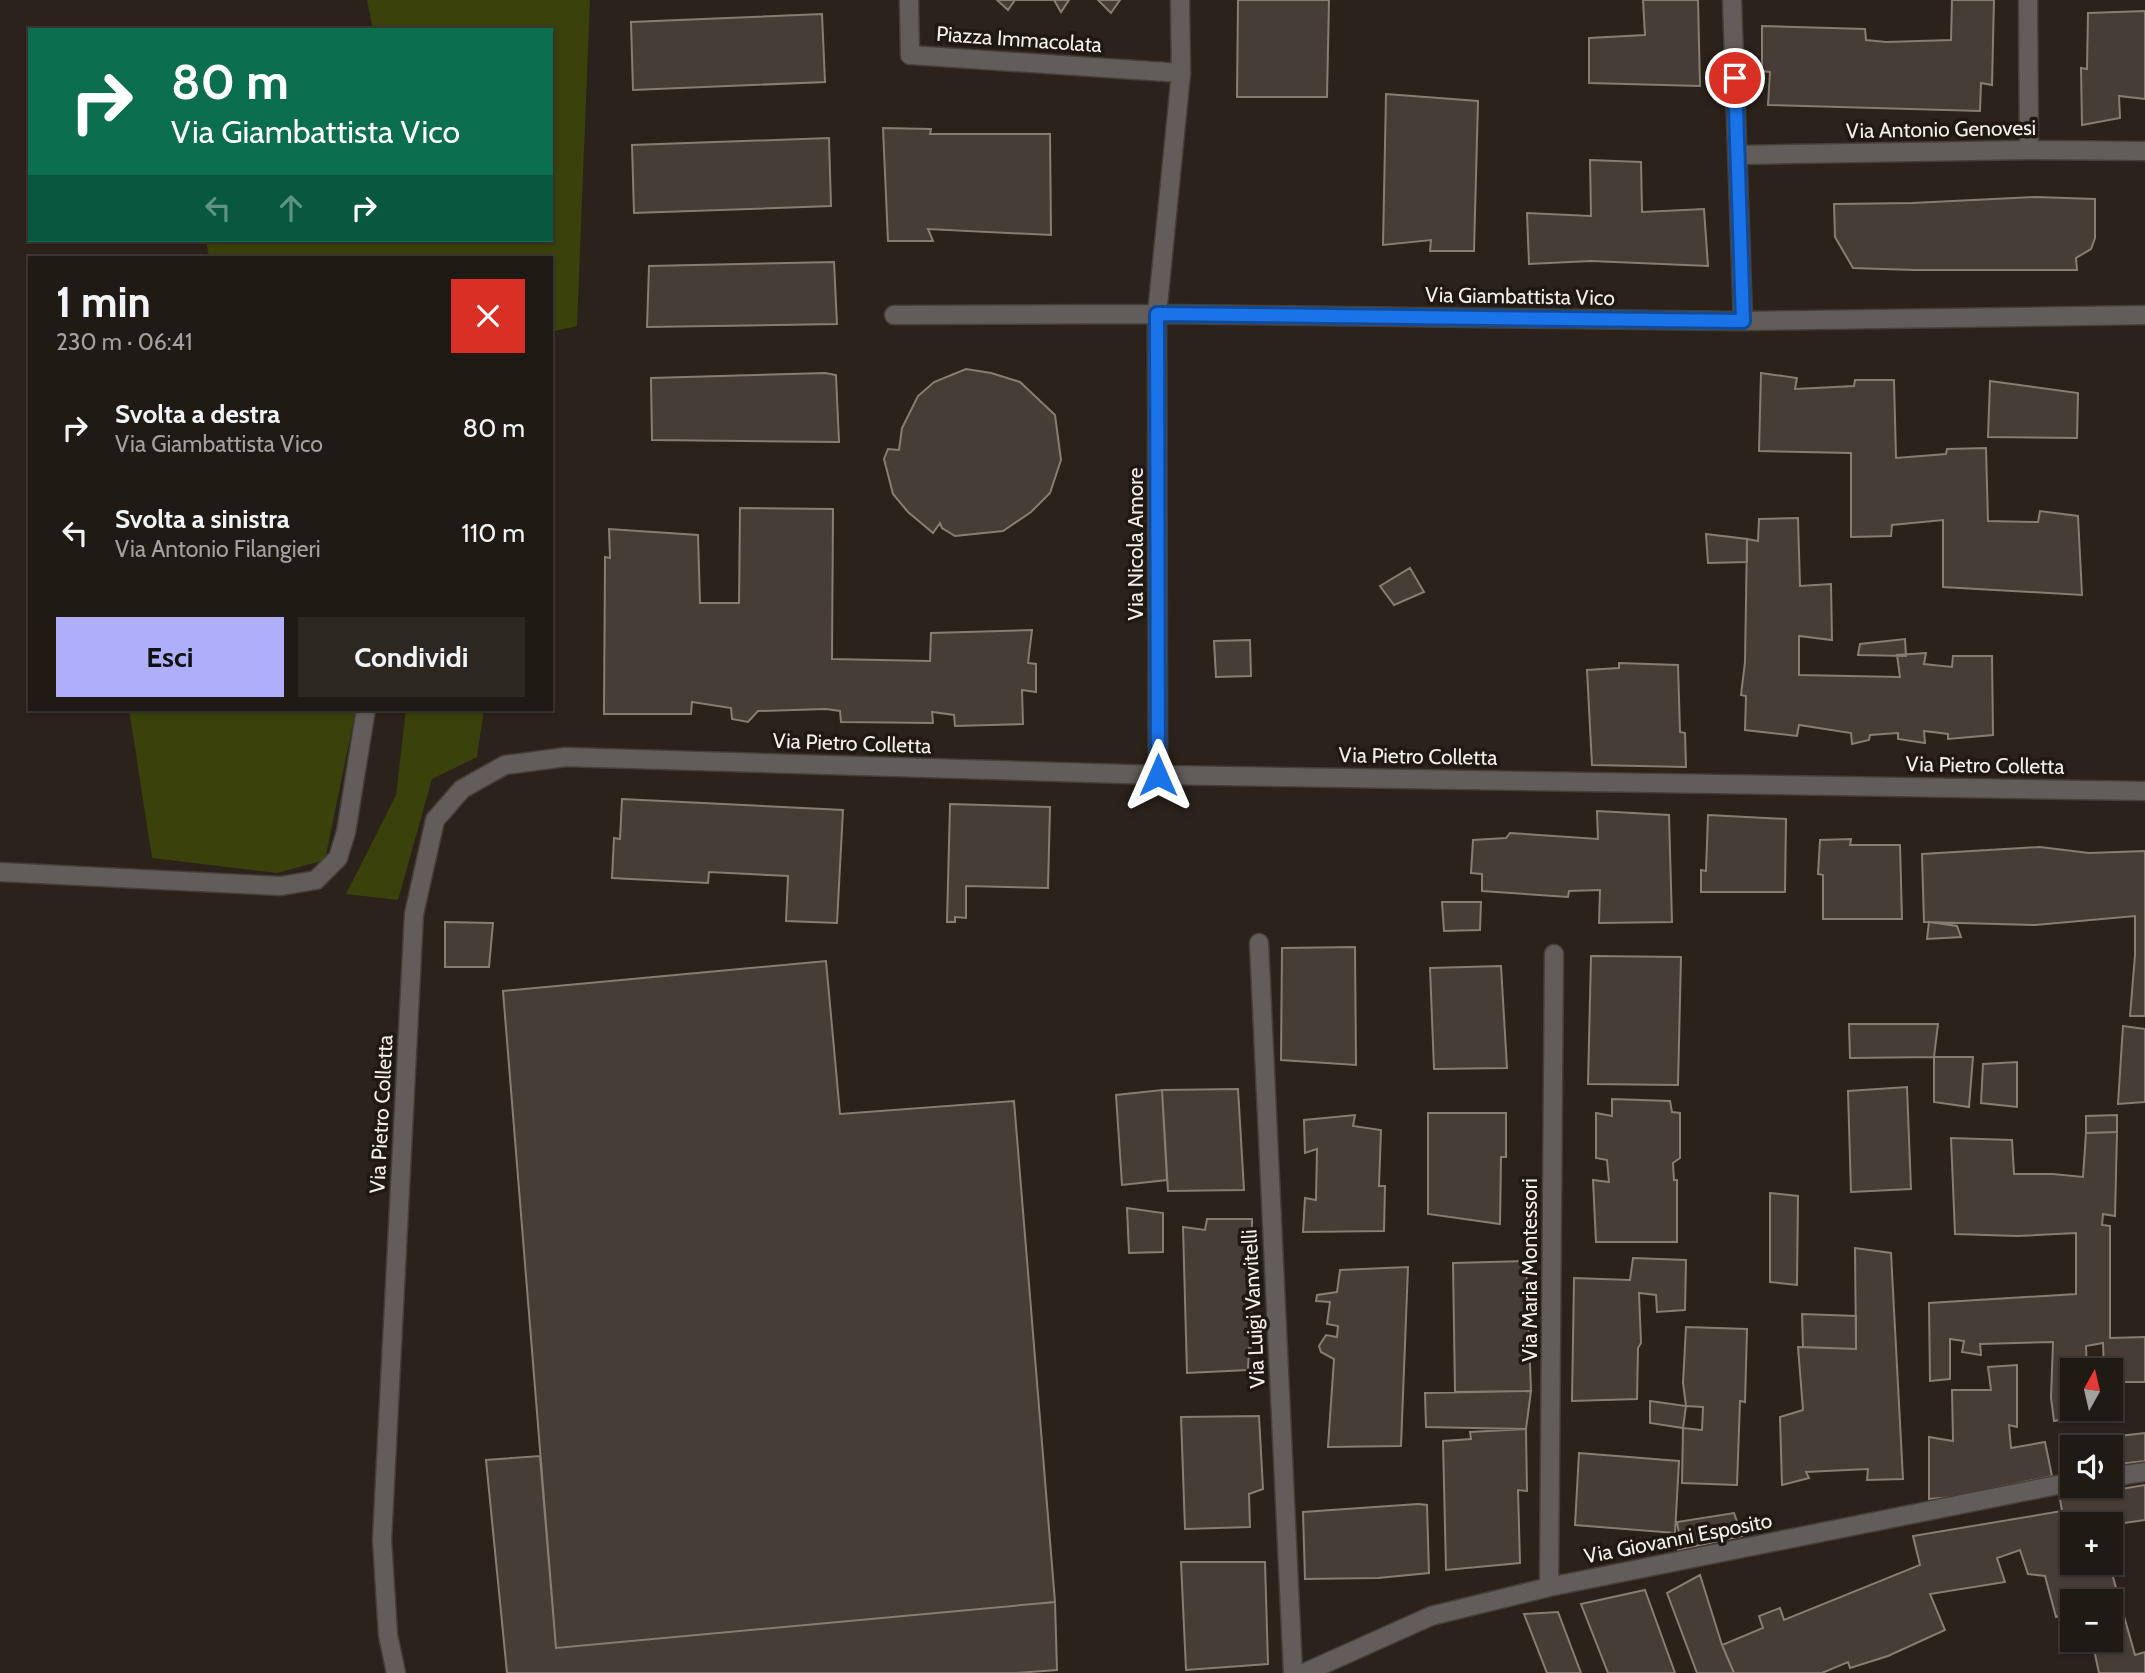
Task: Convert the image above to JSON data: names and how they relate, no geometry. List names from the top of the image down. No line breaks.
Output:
{"streets":{"street":["Piazza Immacolata","Via Antonio Genovesi","Via Giambattista Vico","Via Nicola Amore","Via Pietro Colletta","Via Maria Montessori","Via Luigi Vanvitelli","Via Giovanni Esposito"]},"crossings":[["Via Giambattista Vico","Via Nicola Amore"],["Via Nicola Amore","Via Pietro Colletta"],["Via Maria Montessori","Via Giovanni Esposito"]],"north":"top","page":{"turn":["80 m","Via Giambattista Vico"],"heading":["1 min","230 m · 06:41"],"list":[{"name":"Svolta a destra","note":"Via Giambattista Vico","value":"80 m"},{"name":"Svolta a sinistra","note":"Via Antonio Filangieri","value":"110 m"}],"buttons":["Esci","Condividi"],"map_buttons":["+","−"]}}
